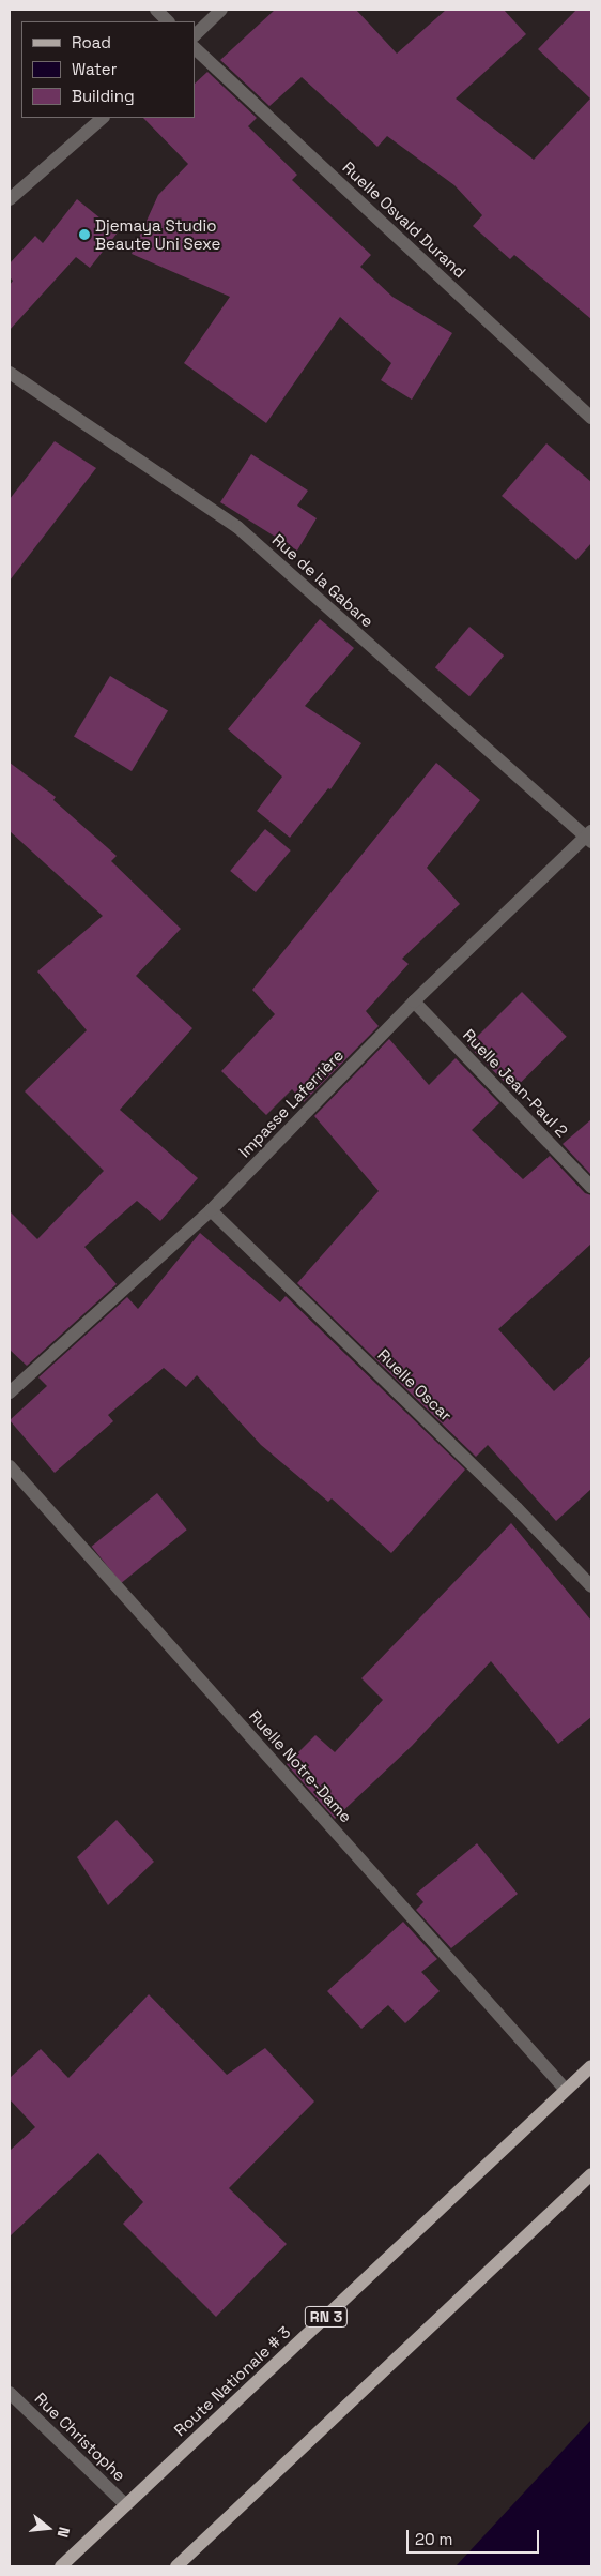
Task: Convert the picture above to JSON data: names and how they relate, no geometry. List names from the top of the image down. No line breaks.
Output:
{"streets":{"main road":["RN 3","Route Nationale # 3"],"street":["Ruelle Osvald Durand","Rue de la Gabare","Ruelle Jean-Paul 2","Impasse Laferrière","Ruelle Oscar","Ruelle Notre-Dame","Rue Christophe"]},"crossings":[["Rue de la Gabare","Impasse Laferrière"],["Ruelle Jean-Paul 2","Impasse Laferrière"],["Impasse Laferrière","Ruelle Oscar"],["Ruelle Notre-Dame","Route Nationale # 3"],["Route Nationale # 3","Rue Christophe"]],"places":["Djemaya Studio Beaute Uni Sexe"],"legend":["Road","Water","Building"],"scale_bar":"20 m","north":"right"}
